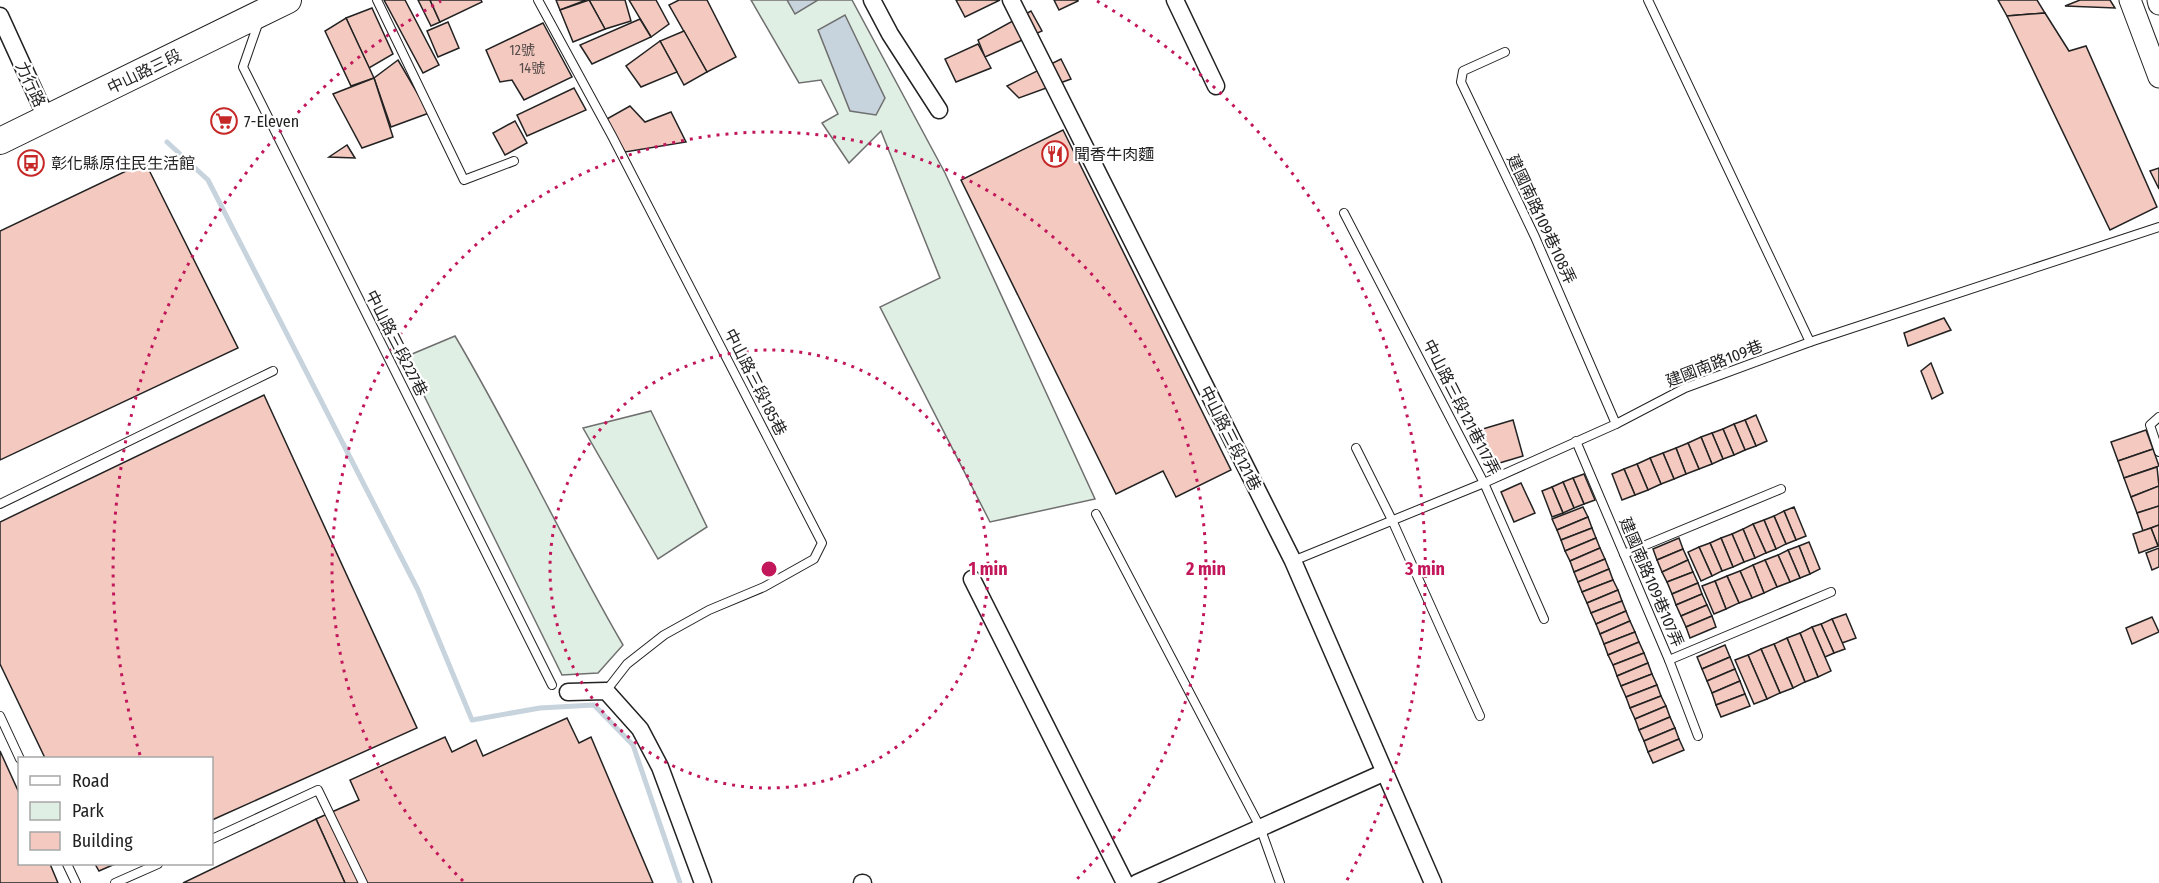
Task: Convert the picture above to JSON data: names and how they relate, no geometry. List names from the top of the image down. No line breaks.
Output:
{"streets":{"main road":["中山路三段"],"street":["力行路","中山路三段121巷"],"lane":["建國南路109巷108弄","中山路三段227巷","建國南路109巷","中山路三段185巷","中山路三段121巷117弄","建國南路109巷107弄"]},"crossings":[["中山路三段","力行路"],["中山路三段","中山路三段227巷"],["建國南路109巷108弄","建國南路109巷"],["建國南路109巷","中山路三段121巷117弄"],["建國南路109巷","中山路三段121巷"],["建國南路109巷","建國南路109巷107弄"]],"places":{"supermarket":["7-Eleven"],"restaurant":["聞香牛肉麵"],"bus stop":["彰化縣原住民生活館"]},"house_numbers":["12號","14號"],"legend":["Road","Park","Building"],"rings":["1 min","2 min","3 min"]}
